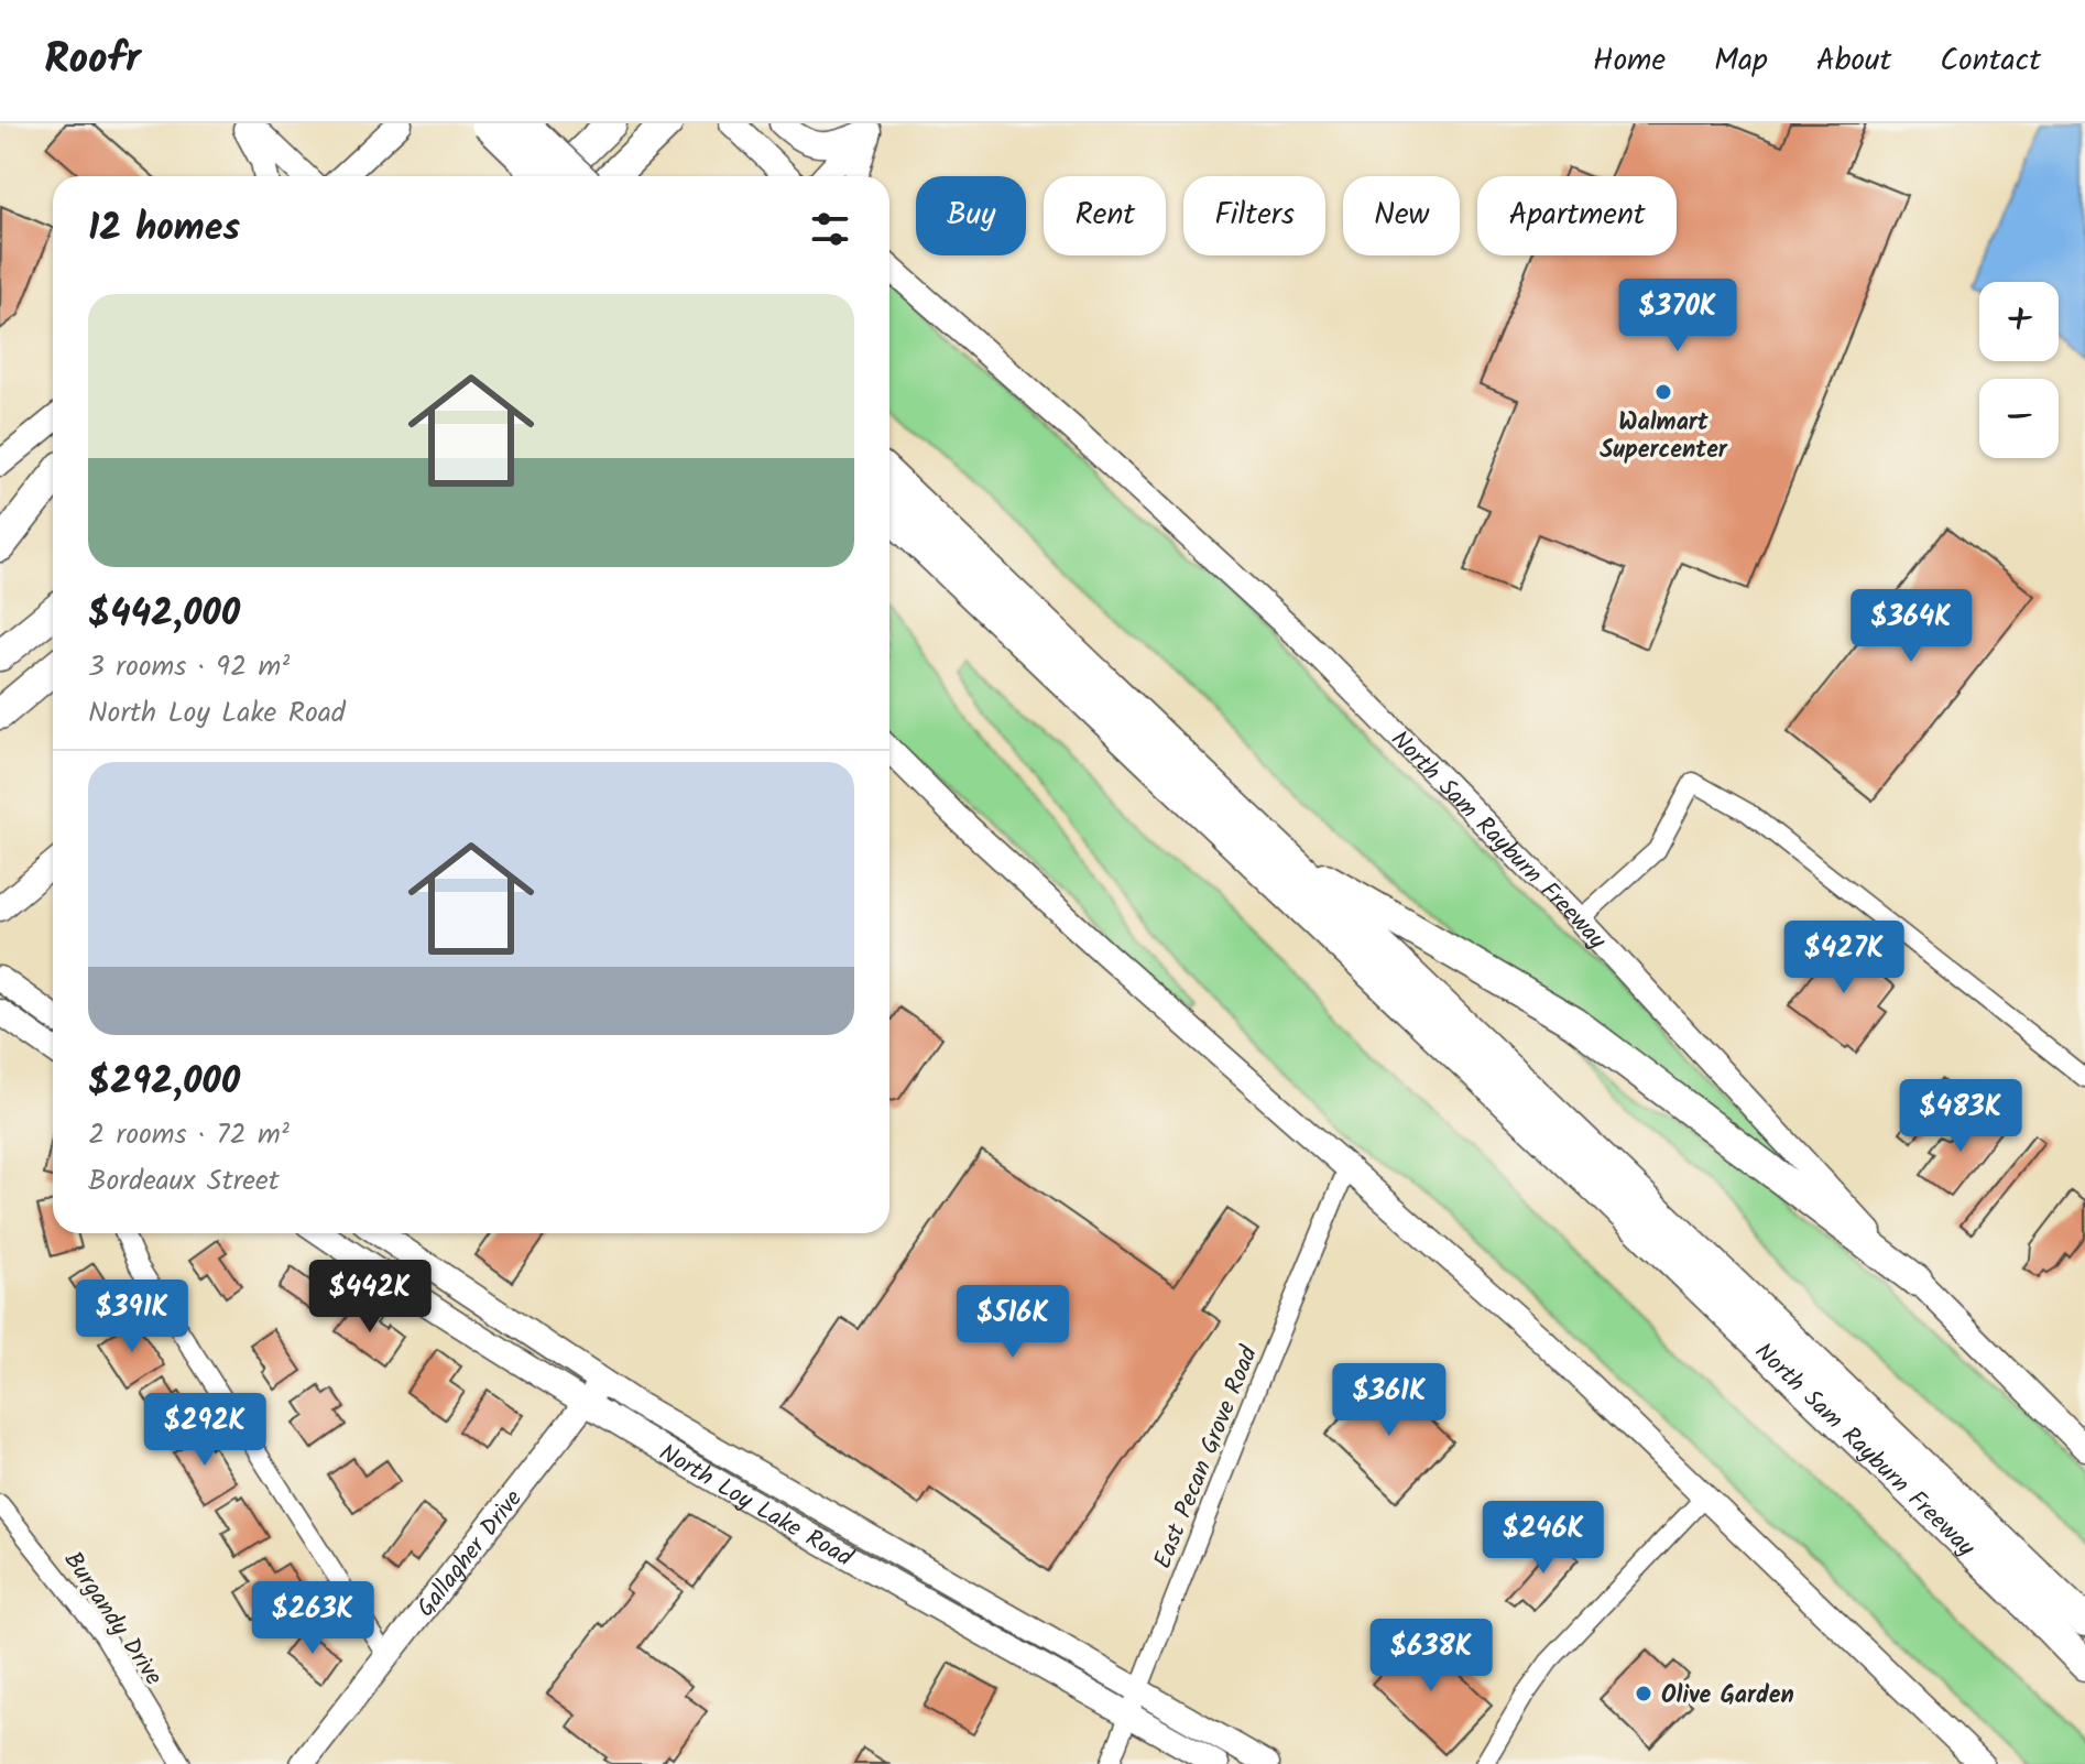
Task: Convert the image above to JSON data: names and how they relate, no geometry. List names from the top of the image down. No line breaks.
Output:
{"streets":{"highway":["North Sam Rayburn Freeway"],"main road":["North Loy Lake Road","Gallagher Drive"],"street":["East Pecan Grove Road","Burgandy Drive"]},"crossings":[["East Pecan Grove Road","North Loy Lake Road"],["North Loy Lake Road","Gallagher Drive"]],"places":["Walmart Supercenter","Olive Garden"],"page":{"header":"Roofr","nav":["Home","Map","About","Contact"],"chip":["Buy","Rent","Filters","New","Apartment"],"heading":"12 homes","price":["$370K","$364K","$427K","$483K","$442K","$391K","$516K","$361K","$292K","$246K","$263K","$638K"],"map_buttons":["+","−"],"list":[{"name":"$442,000","note":"3 rooms · 92 m² · North Loy Lake Road"},{"name":"$292,000","note":"2 rooms · 72 m² · Bordeaux Street"}]}}
